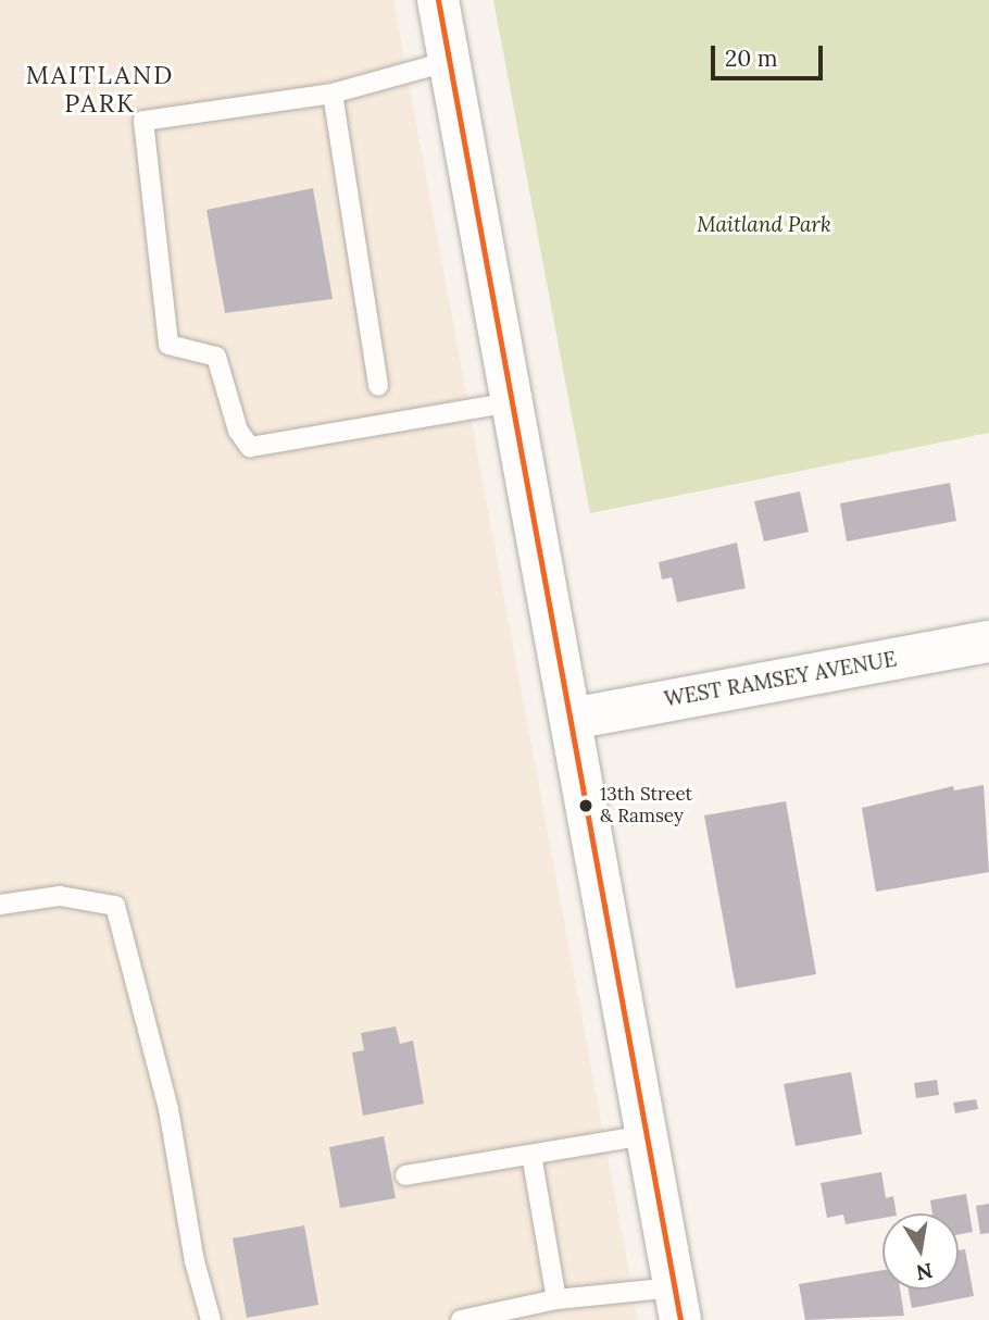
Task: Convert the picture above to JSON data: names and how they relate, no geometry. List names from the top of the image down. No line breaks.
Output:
{"streets":{"street":["WEST RAMSEY AVENUE"]},"districts":["MAITLAND PARK"],"parks":["Maitland Park"],"places":["13th Street & Ramsey"],"scale_bar":"20 m","north":"bottom"}
